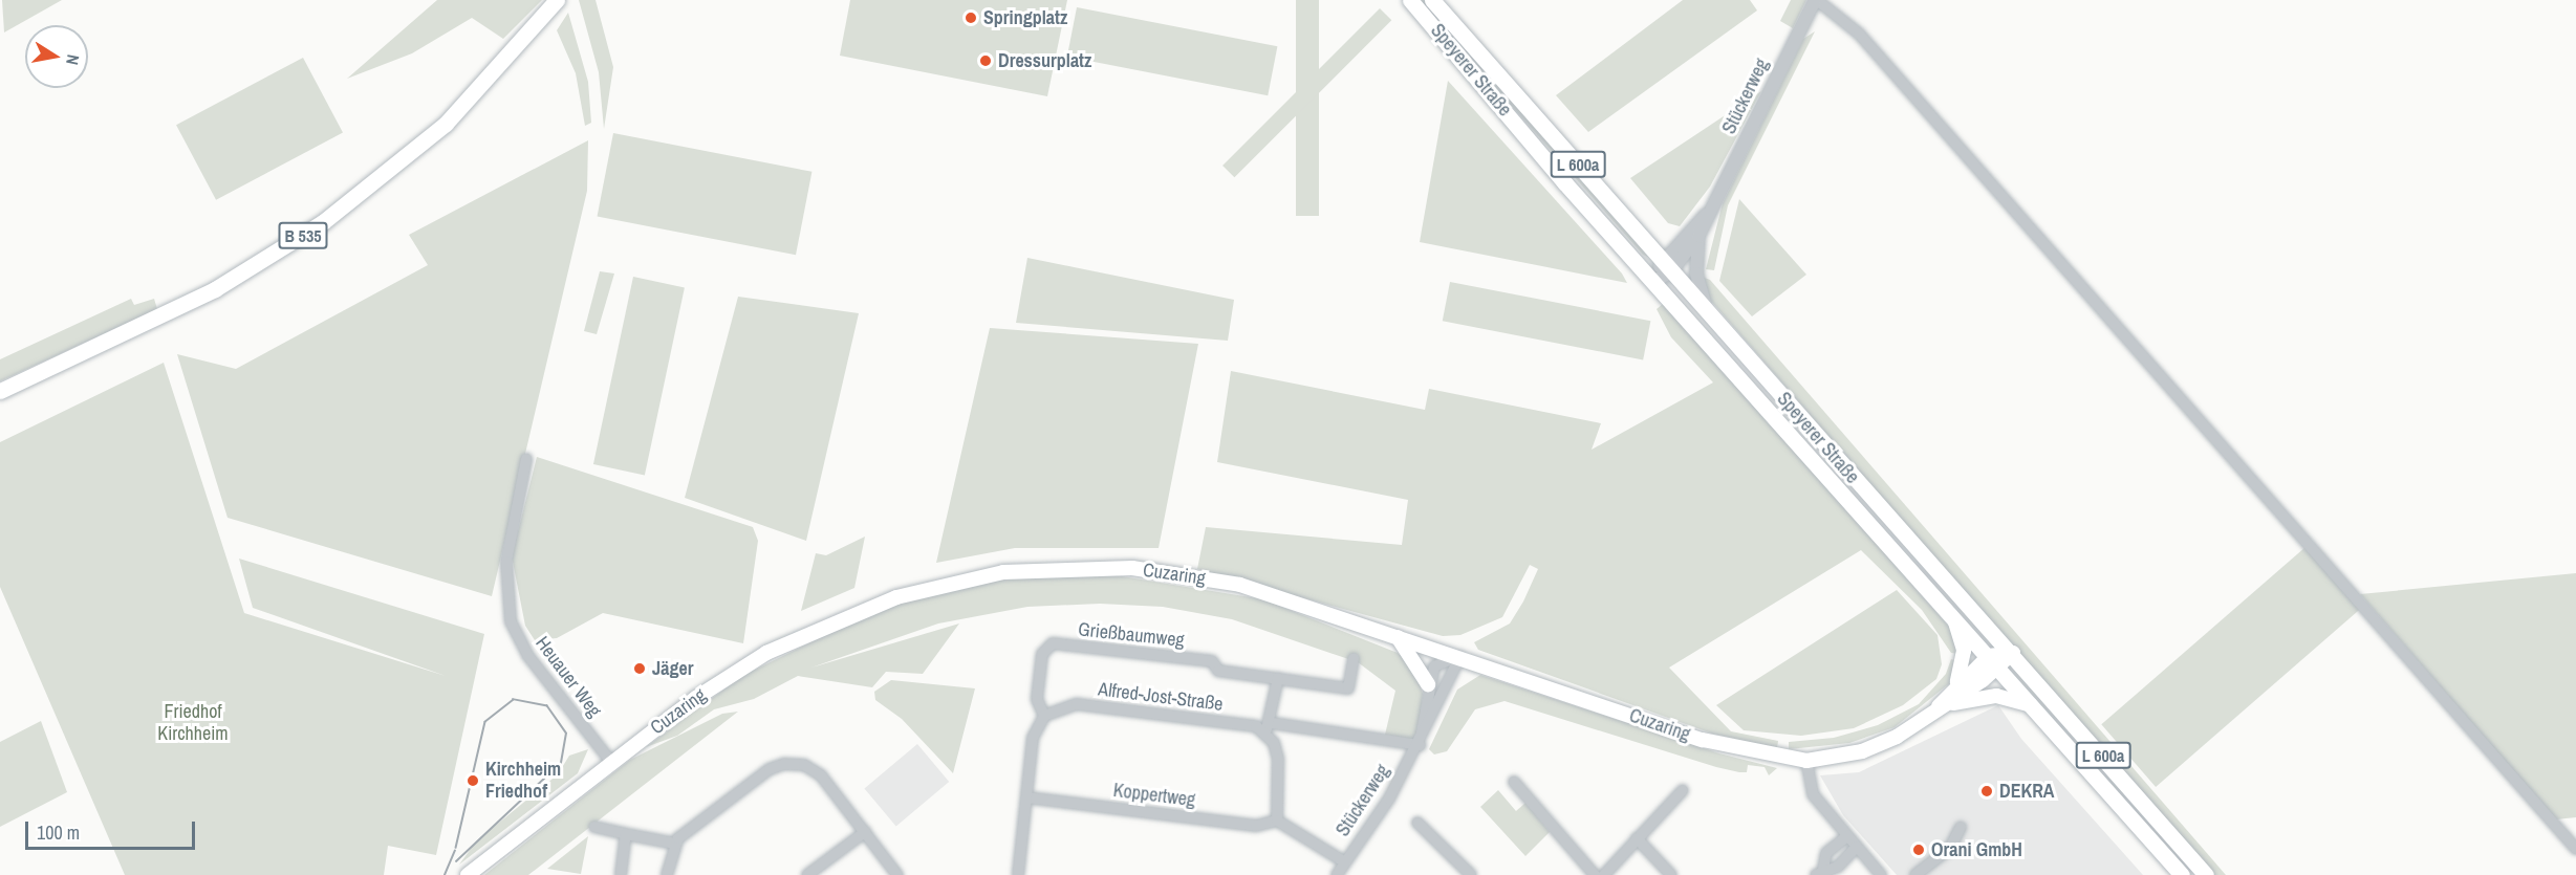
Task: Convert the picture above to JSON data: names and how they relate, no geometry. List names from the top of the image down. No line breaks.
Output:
{"streets":{"main road":["Speyerer Straße","L 600a","B 535","Cuzaring"],"street":["Stückerweg","Grießbaumweg","Heuauer Weg","Alfred-Jost-Straße","Koppertweg"]},"crossings":[["Speyerer Straße","Stückerweg"],["Speyerer Straße","Cuzaring"],["Stückerweg","Cuzaring"],["Stückerweg","Alfred-Jost-Straße"],["Cuzaring","Heuauer Weg"],["Grießbaumweg","Alfred-Jost-Straße"]],"parks":["Friedhof Kirchheim"],"places":["Springplatz","Dressurplatz","Jäger","Kirchheim Friedhof","DEKRA","Orani GmbH"],"scale_bar":"100 m","north":"right"}
